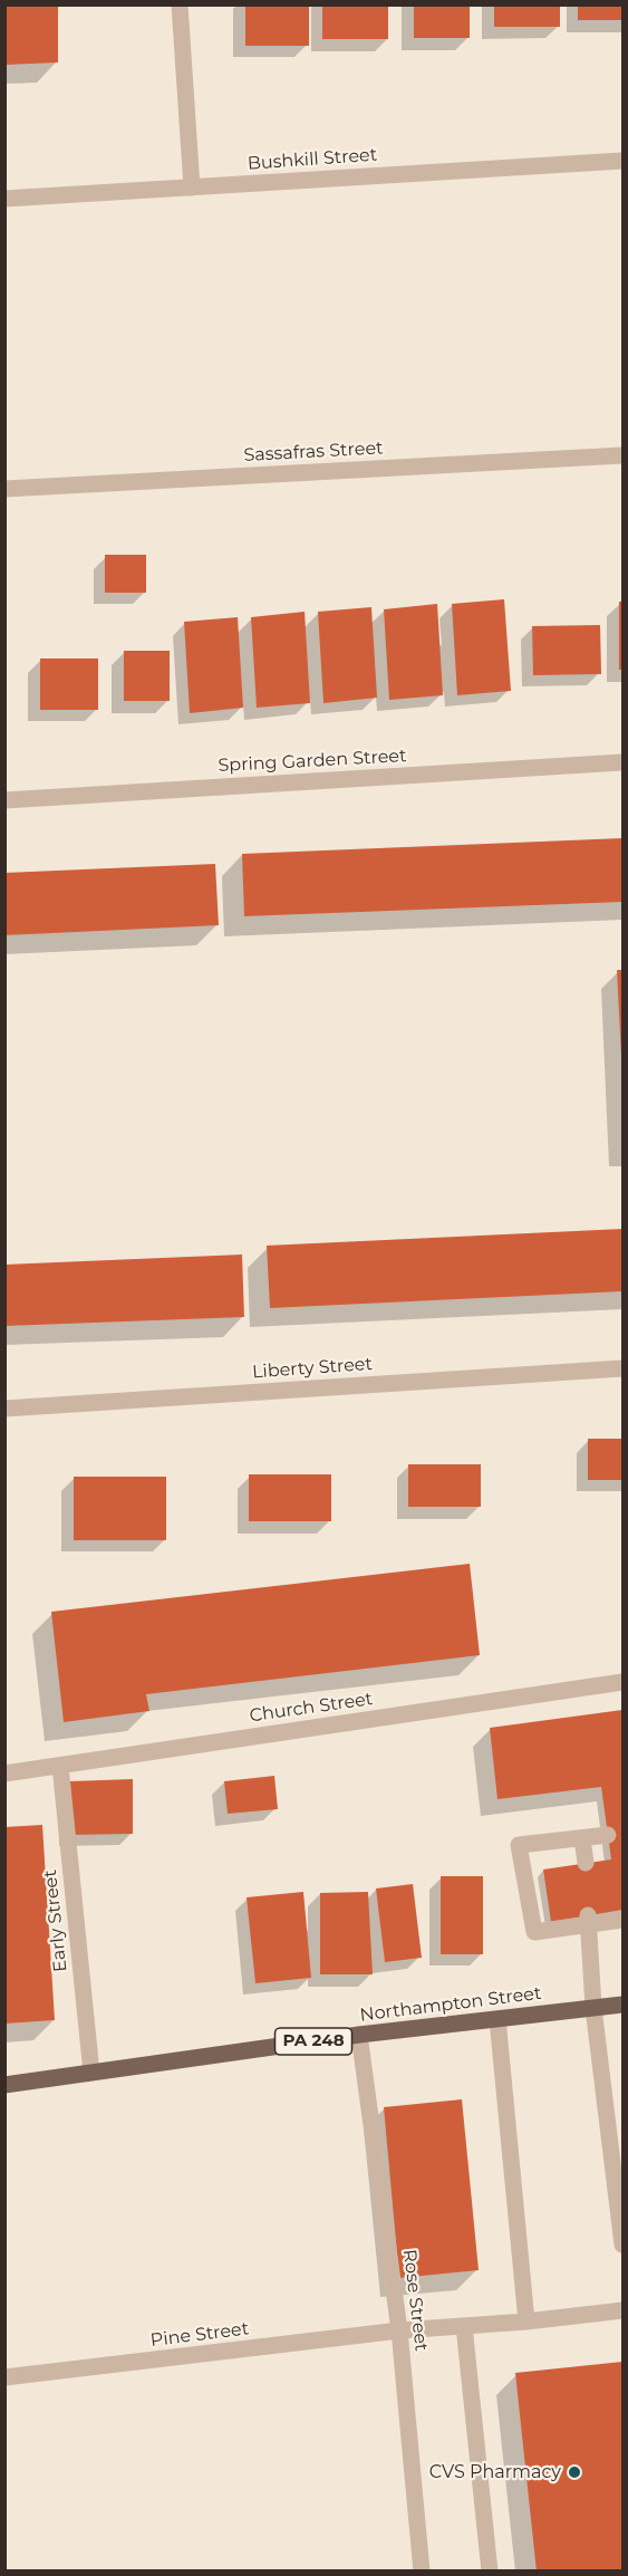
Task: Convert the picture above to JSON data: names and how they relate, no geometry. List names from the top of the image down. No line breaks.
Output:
{"streets":{"main road":["Northampton Street","PA 248"],"street":["Bushkill Street","Sassafras Street","Spring Garden Street","Liberty Street","Church Street","Early Street","Rose Street","Pine Street"]},"crossings":[["Church Street","Early Street"],["Early Street","Northampton Street"],["Northampton Street","Rose Street"],["Rose Street","Pine Street"]],"places":["CVS Pharmacy"]}
